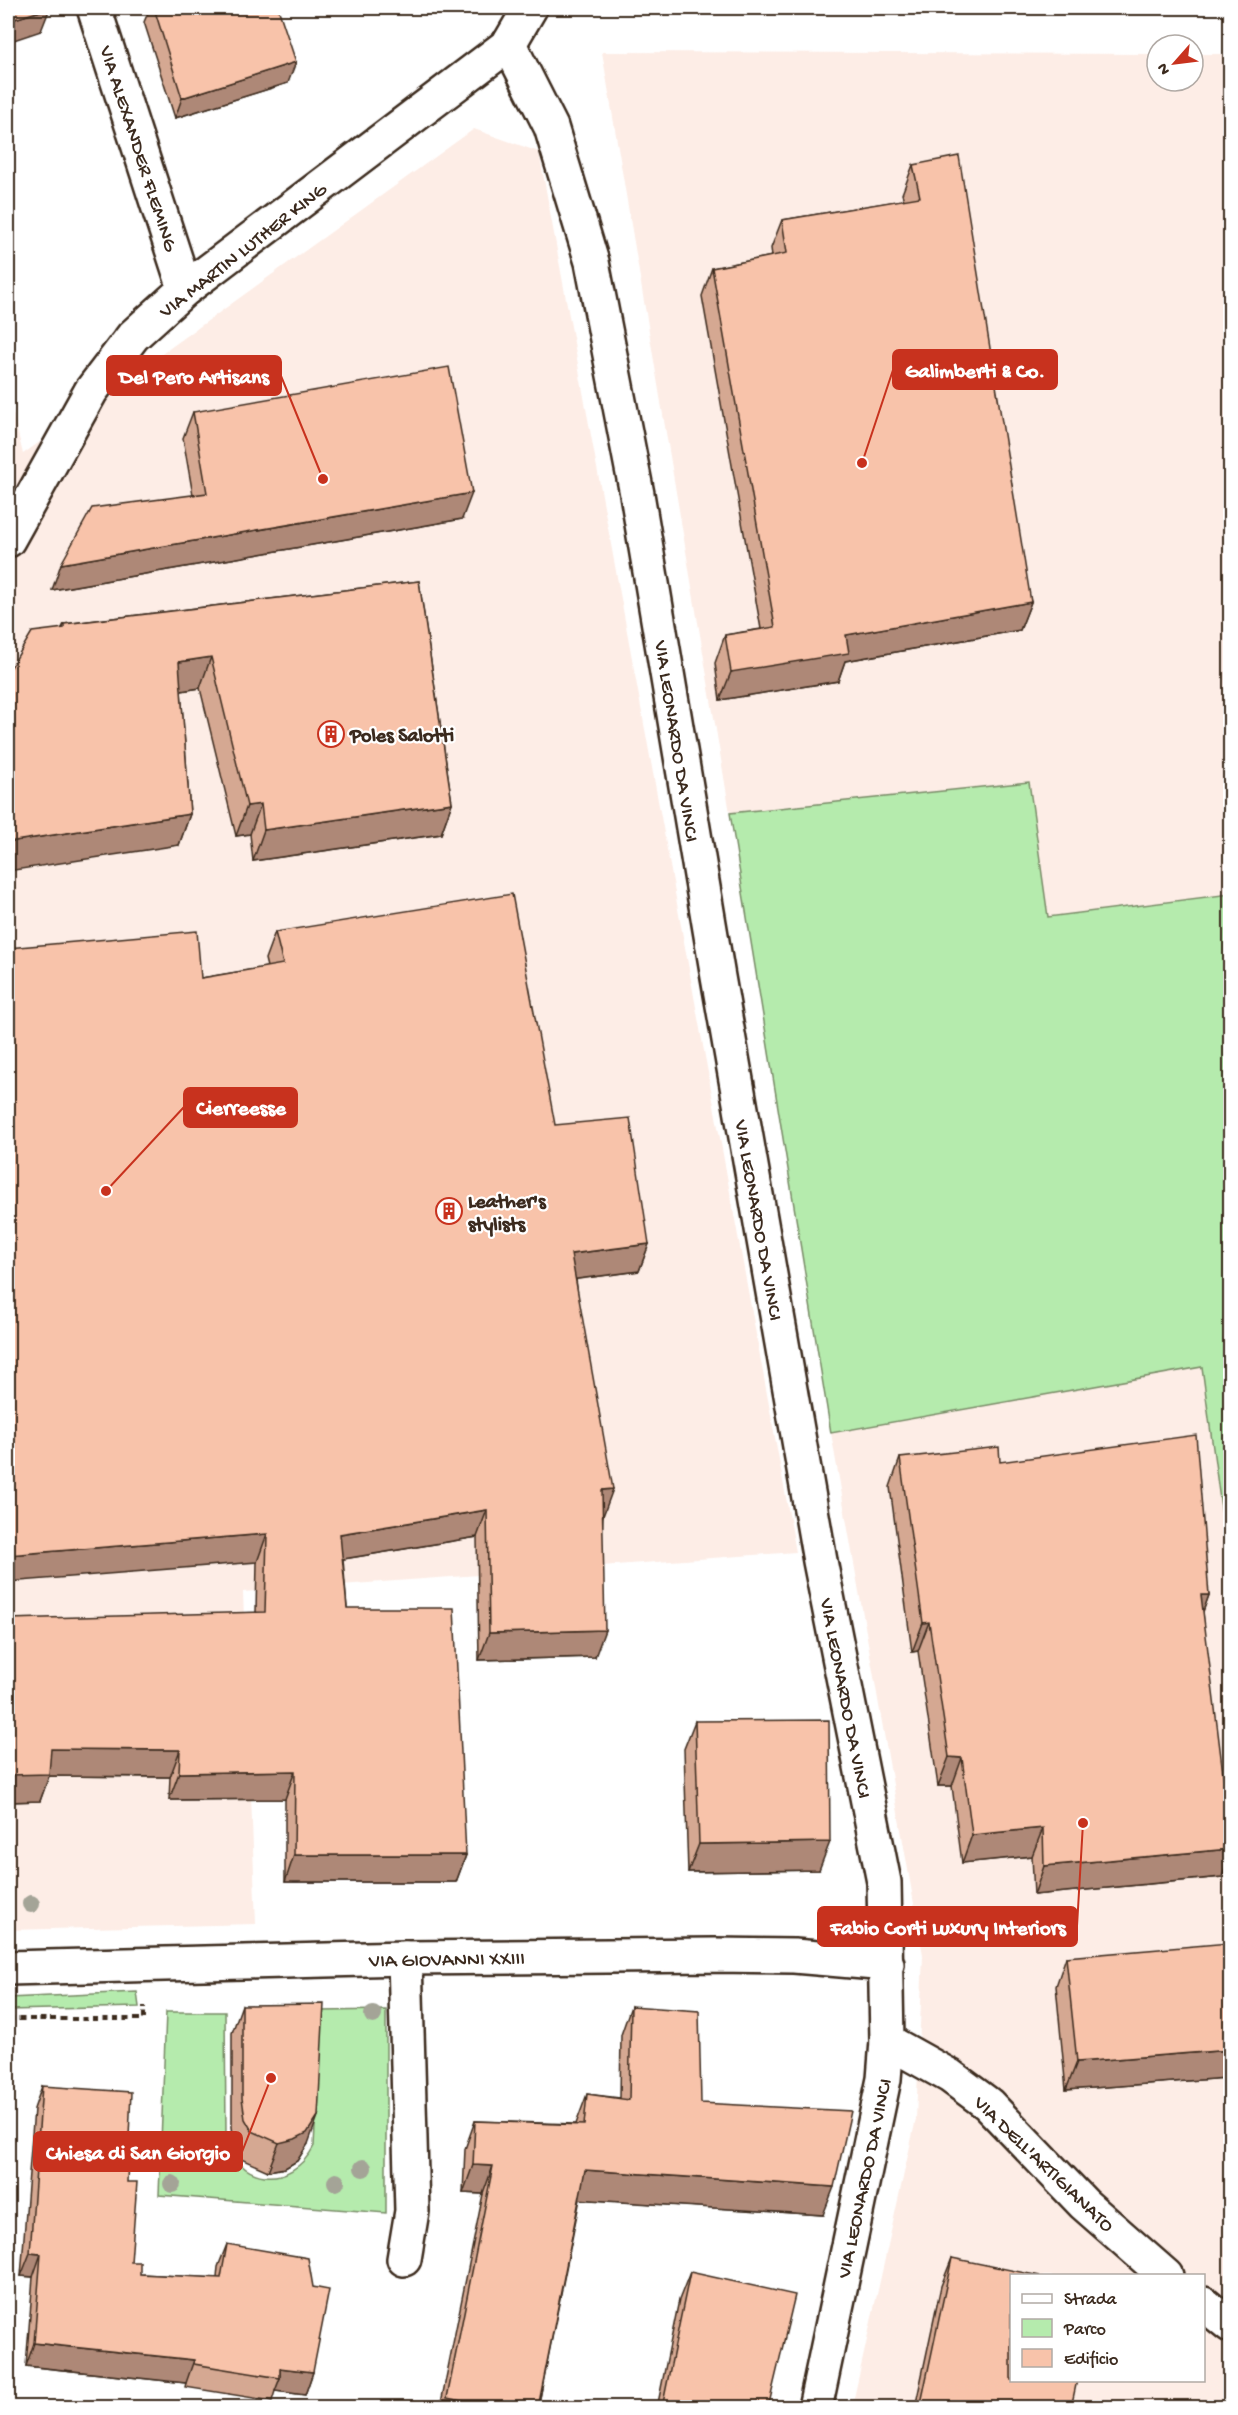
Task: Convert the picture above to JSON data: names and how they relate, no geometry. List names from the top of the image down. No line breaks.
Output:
{"streets":{"street":["VIA ALEXANDER FLEMING","VIA MARTIN LUTHER KING","VIA LEONARDO DA VINCI","VIA GIOVANNI XXIII","VIA DELL'ARTIGIANATO"]},"crossings":[["VIA ALEXANDER FLEMING","VIA MARTIN LUTHER KING"],["VIA MARTIN LUTHER KING","VIA LEONARDO DA VINCI"],["VIA LEONARDO DA VINCI","VIA GIOVANNI XXIII"],["VIA LEONARDO DA VINCI","VIA DELL'ARTIGIANATO"]],"places":{"other":["Galimberti & Co.","Del Pero Artisans","Cierreesse","Fabio Corti Luxury Interiors","Chiesa di San Giorgio"],"building":["Poles Salotti","Leather's stylists"]},"legend":["Strada","Parco","Edificio"],"north":"bottom left"}
